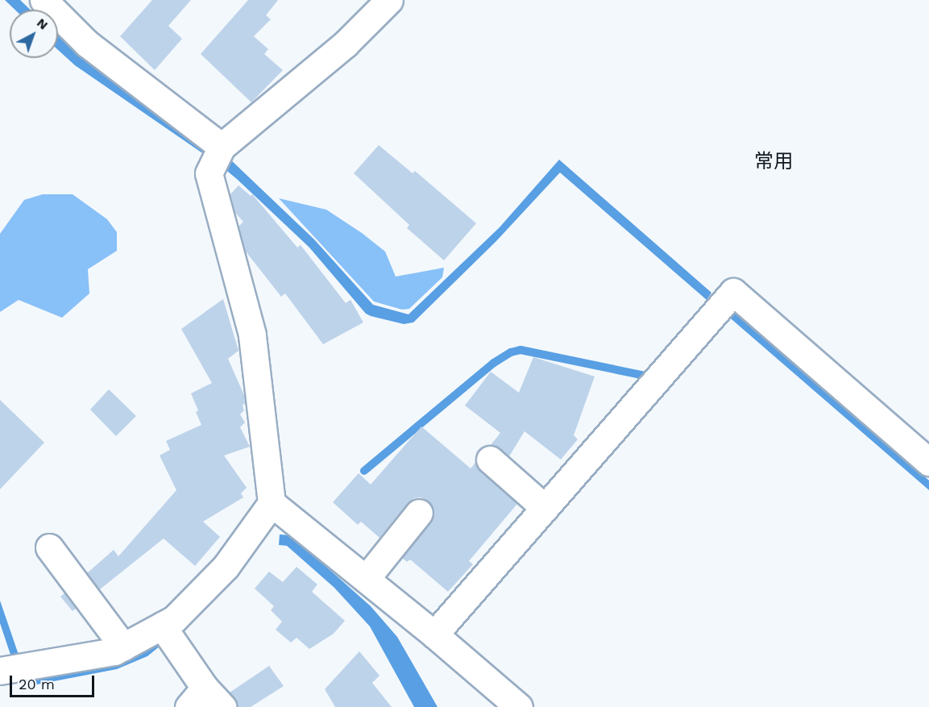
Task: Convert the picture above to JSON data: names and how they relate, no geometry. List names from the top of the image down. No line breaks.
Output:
{"districts":["常用"],"scale_bar":"20 m","north":"top right"}
